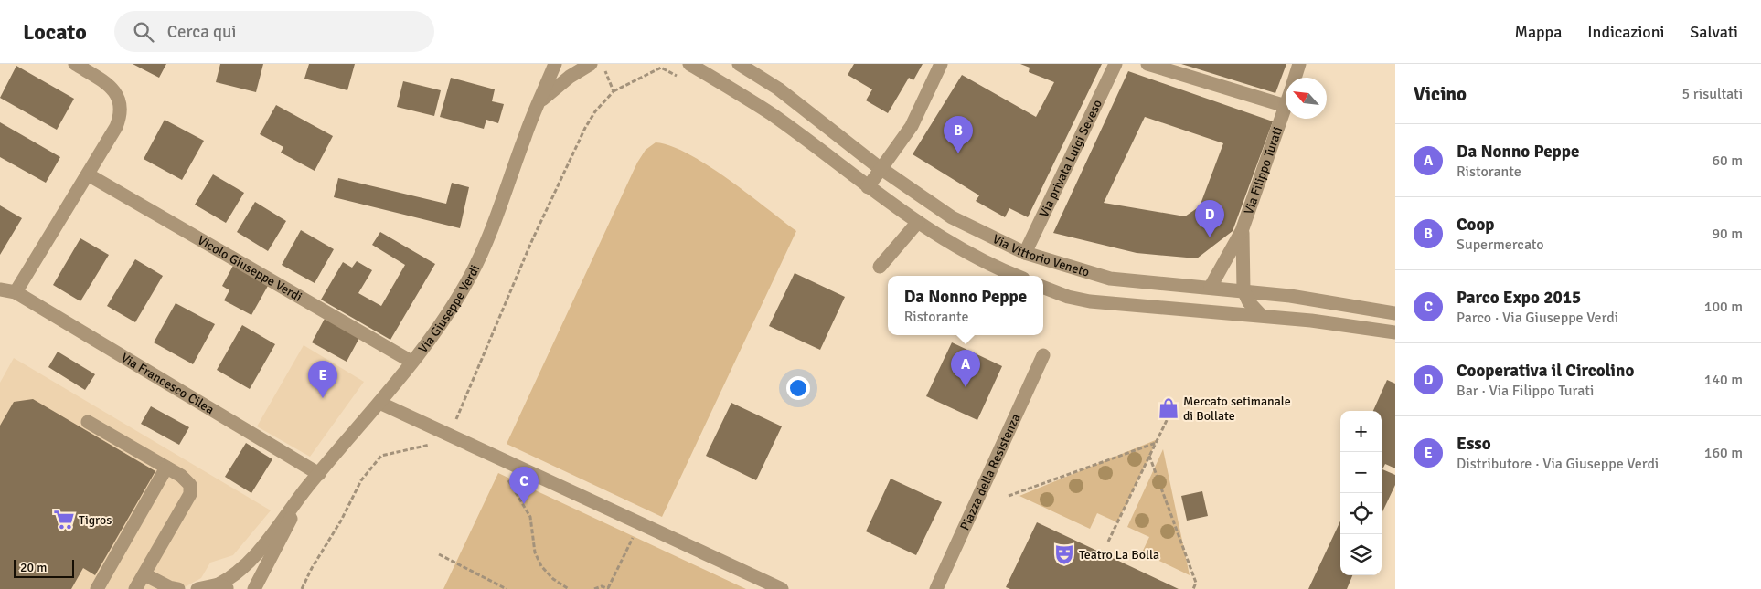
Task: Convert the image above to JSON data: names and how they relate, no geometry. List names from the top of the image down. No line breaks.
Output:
{"streets":{"street":["Via privata Luigi Seveso","Via Filippo Turati","Via Vittorio Veneto","Vicolo Giuseppe Verdi","Via Giuseppe Verdi","Via Francesco Cilea","Piazza della Resistenza"]},"crossings":[["Via privata Luigi Seveso","Via Vittorio Veneto"],["Via Filippo Turati","Via Vittorio Veneto"],["Vicolo Giuseppe Verdi","Via Giuseppe Verdi"],["Via Giuseppe Verdi","Via Francesco Cilea"]],"places":{"shop":["Mercato setimanale di Bollate"],"supermarket":["Tigros"],"theatre":["Teatro La Bolla"]},"scale_bar":"20 m","north":"top left","page":{"header":"Locato","search":"Cerca qui","nav":["Mappa","Indicazioni","Salvati"],"heading":["Vicino","5 risultati"],"pins":["B","D","A","E","C"],"list":[{"mark":"A","name":"Da Nonno Peppe","note":"Ristorante","value":"60 m"},{"mark":"B","name":"Coop","note":"Supermercato","value":"90 m"},{"mark":"C","name":"Parco Expo 2015","note":"Parco · Via Giuseppe Verdi","value":"100 m"},{"mark":"D","name":"Cooperativa il Circolino","note":"Bar · Via Filippo Turati","value":"140 m"},{"mark":"E","name":"Esso","note":"Distributore · Via Giuseppe Verdi","value":"160 m"}],"popup":["Da Nonno Peppe","Ristorante"],"map_buttons":["+","−"],"scale":"20 m"}}
